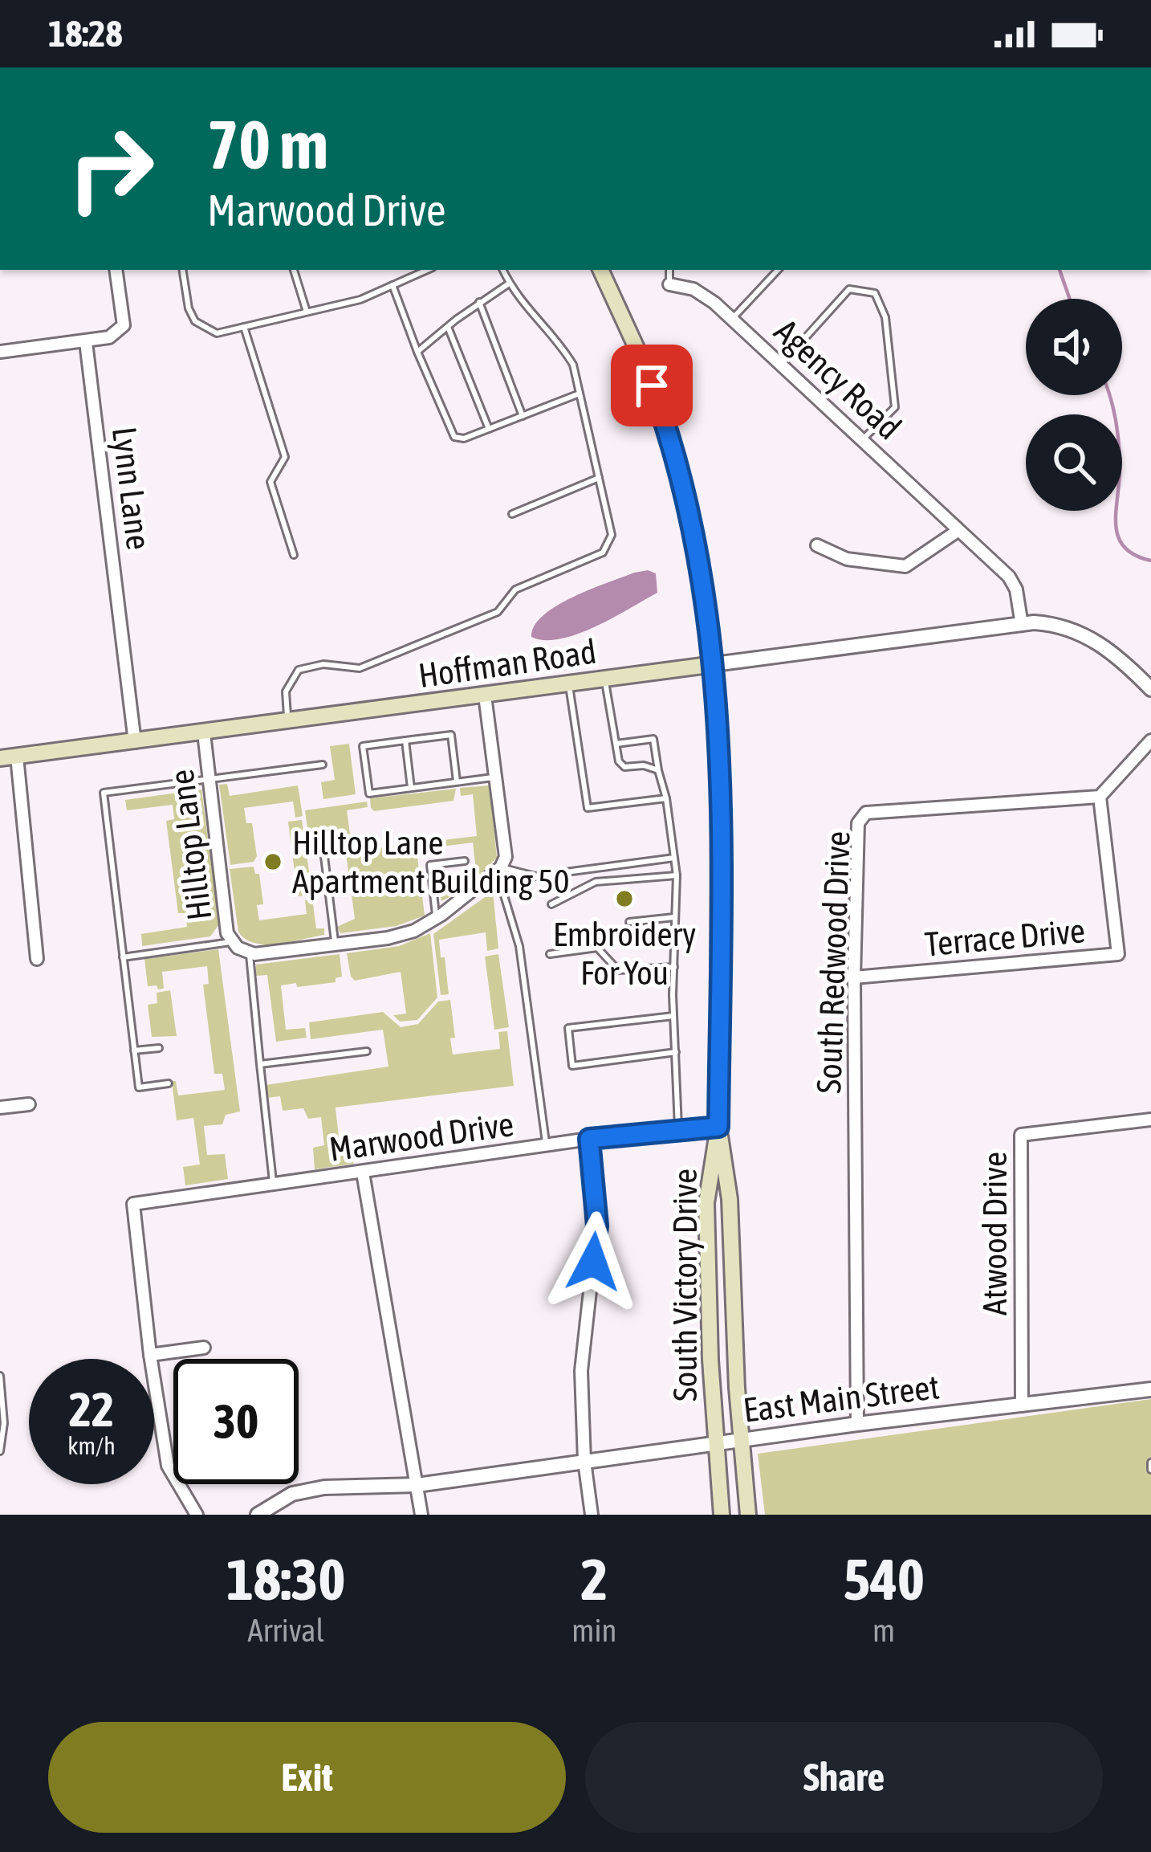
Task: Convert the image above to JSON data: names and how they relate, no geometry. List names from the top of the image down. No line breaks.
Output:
{"streets":{"main road":["Hoffman Road","South Victory Drive"],"street":["Agency Road","Lynn Lane","Hilltop Lane","Terrace Drive","South Redwood Drive","Marwood Drive","Atwood Drive","East Main Street"]},"crossings":[["Agency Road","Hoffman Road"],["Lynn Lane","Hoffman Road"],["Hoffman Road","Hilltop Lane"],["Hoffman Road","South Victory Drive"],["Terrace Drive","South Redwood Drive"],["South Redwood Drive","East Main Street"],["Marwood Drive","South Victory Drive"],["Atwood Drive","East Main Street"],["South Victory Drive","East Main Street"]],"places":["Hilltop Lane Apartment Building 50","Embroidery For You"],"page":{"status":"18:28","turn":["70 m","Marwood Drive"],"speed":"22 km/h","limit":"30","eta":["18:30","Arrival","2","min","540","m"],"buttons":["Exit","Share"]}}
